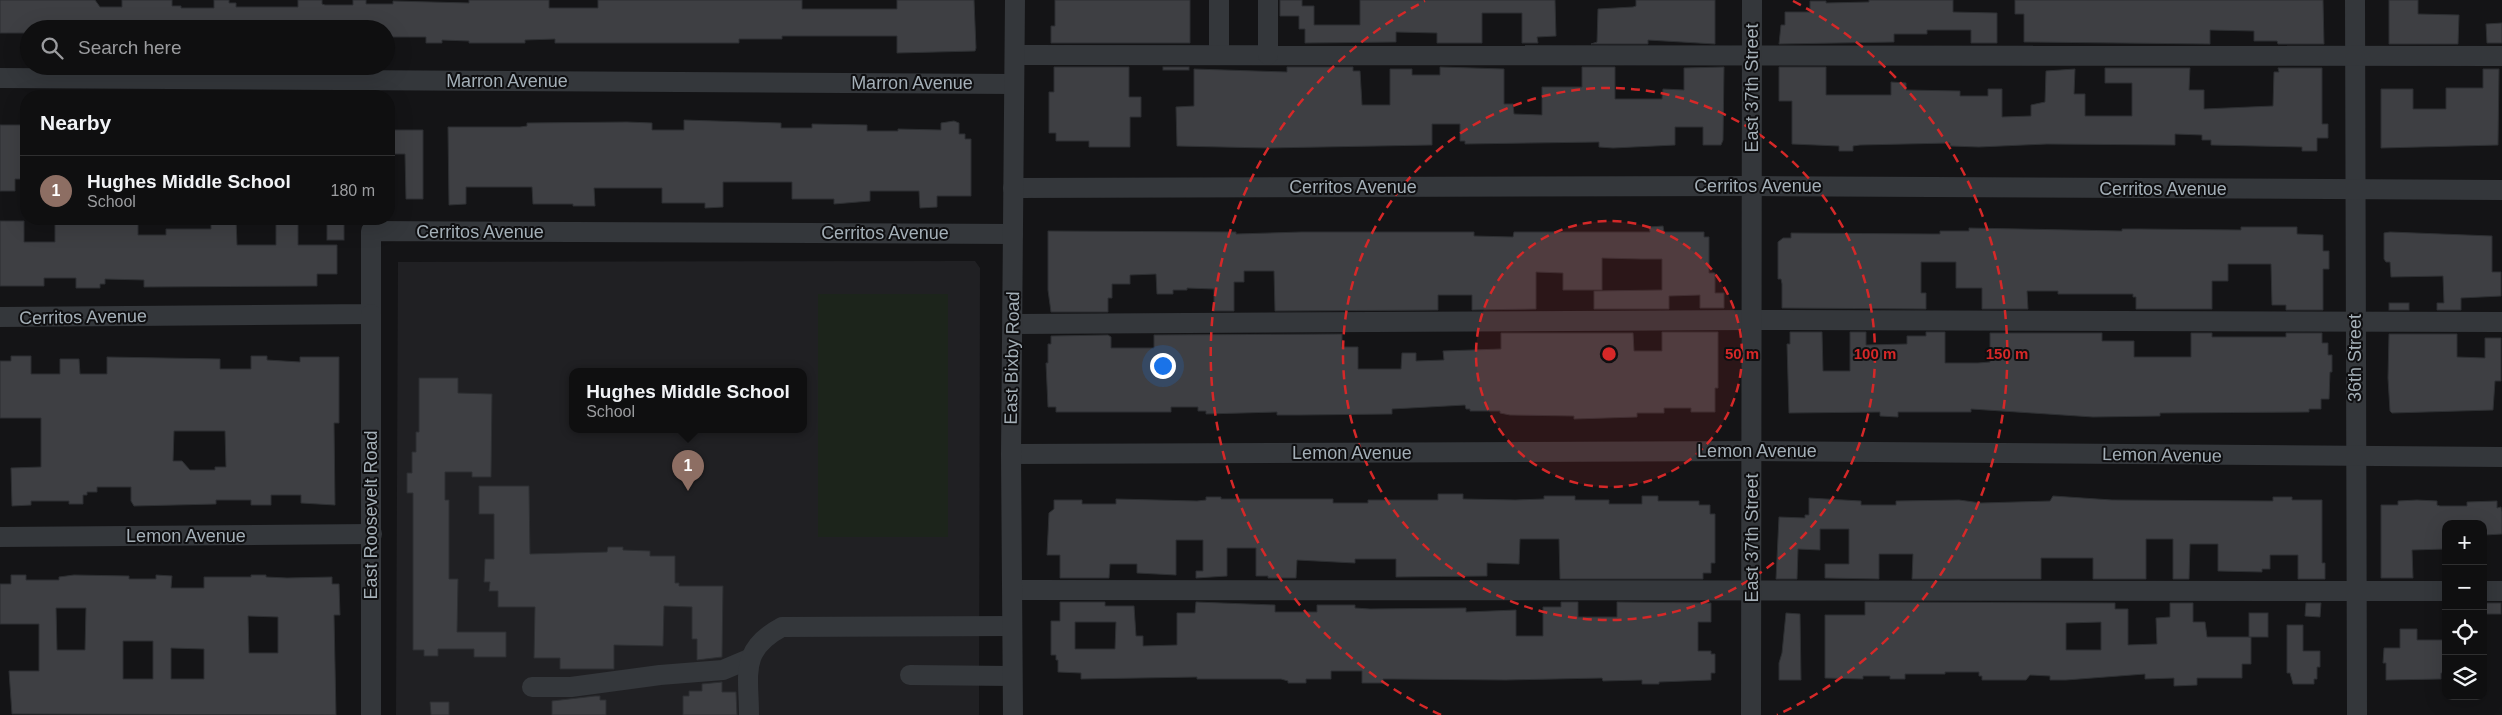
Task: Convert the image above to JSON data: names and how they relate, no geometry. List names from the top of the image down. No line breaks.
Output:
{"streets":{"street":["Marron Avenue","East 37th Street","Cerritos Avenue","East Bixby Road","36th Street","Lemon Avenue","East Roosevelt Road"]},"crossings":[["Marron Avenue","East Bixby Road"],["East 37th Street","Cerritos Avenue"],["East 37th Street","Lemon Avenue"],["Cerritos Avenue","East Bixby Road"],["Cerritos Avenue","36th Street"],["Cerritos Avenue","East Roosevelt Road"],["East Bixby Road","Lemon Avenue"],["36th Street","Lemon Avenue"],["Lemon Avenue","East Roosevelt Road"]],"page":{"search":"Search here","heading":"Nearby","list":[{"mark":"1","name":"Hughes Middle School","note":"School","value":"180 m"}],"popup":["Hughes Middle School","School"],"pins":"1","map_buttons":["+","−"]},"rings":["50 m","100 m","150 m"]}
